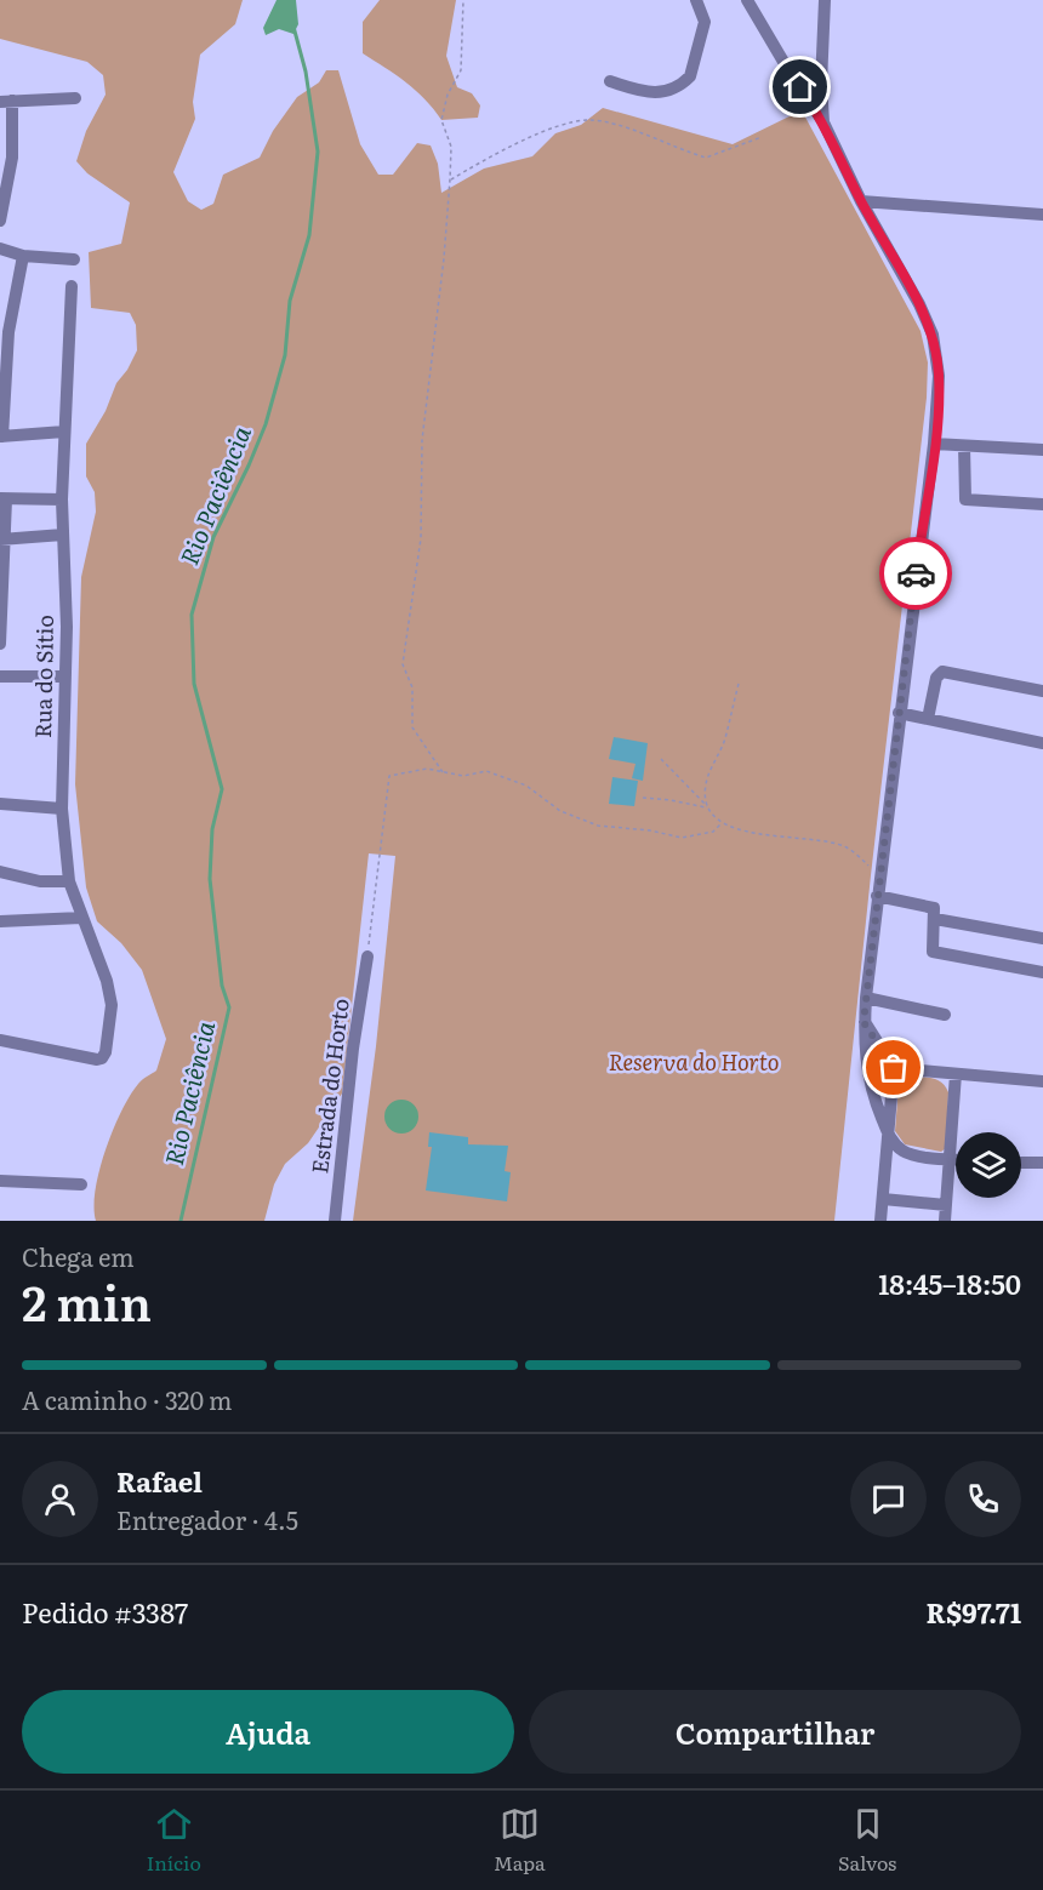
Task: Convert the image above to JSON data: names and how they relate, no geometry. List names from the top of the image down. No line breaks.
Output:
{"streets":{"street":["Rua do Sítio","Estrada do Horto"]},"water":["Rio Paciência"],"parks":["Reserva do Horto"],"page":{"heading":["2 min","Chega em","18:45–18:50"],"panel":["Rafael","Entregador · 4.5","Pedido #3387","R$97.71"],"bar":"A caminho · 320 m","buttons":["Ajuda","Compartilhar"],"tabs":["Início","Mapa","Salvos"]}}
